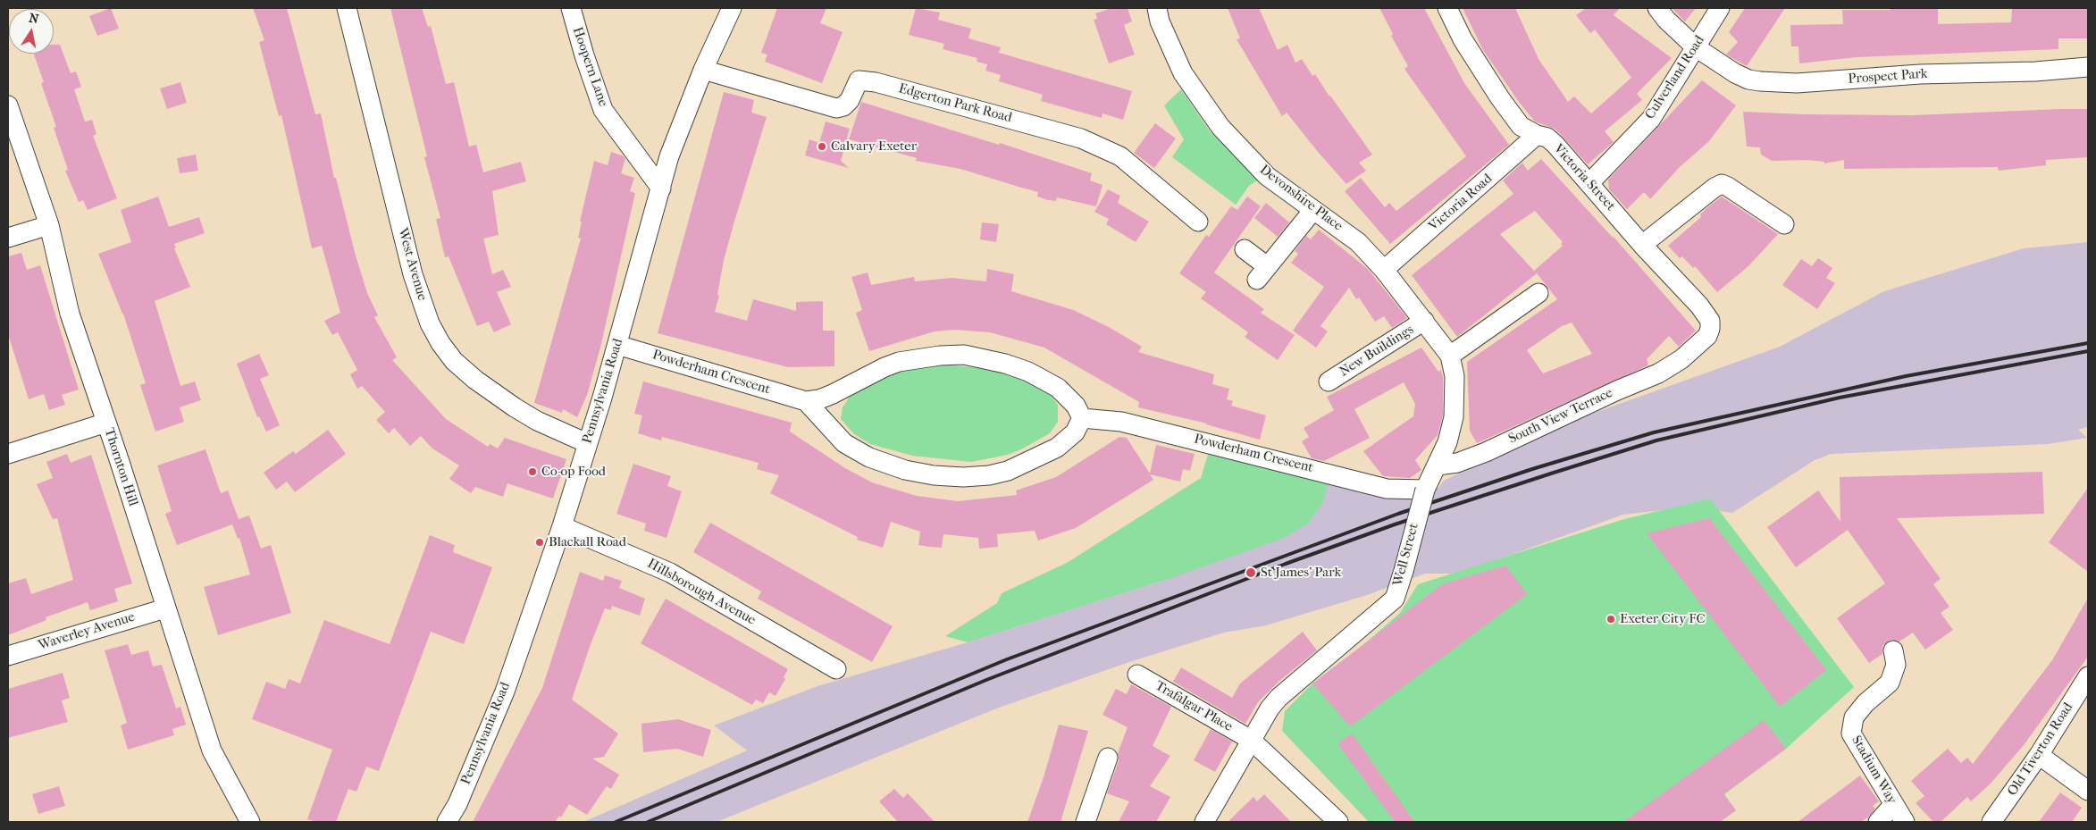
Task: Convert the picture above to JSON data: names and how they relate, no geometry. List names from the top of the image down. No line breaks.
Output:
{"streets":{"street":["Hoopern Lane","Prospect Park","Culverland Road","Edgerton Park Road","Victoria Street","Devonshire Place","Victoria Road","West Avenue","New Buildings","Powderham Crescent","Pennsylvania Road","South View Terrace","Thornton Hill","Well Street","Hillsborough Avenue","Waverley Avenue","Trafalgar Place","Old Tiverton Road","Stadium Way"]},"crossings":[["Hoopern Lane","Pennsylvania Road"],["Prospect Park","Culverland Road"],["Culverland Road","Victoria Street"],["Edgerton Park Road","Pennsylvania Road"],["Victoria Street","Victoria Road"],["Victoria Street","South View Terrace"],["Devonshire Place","Victoria Road"],["Devonshire Place","Well Street"],["Victoria Road","Well Street"],["West Avenue","Pennsylvania Road"],["New Buildings","Well Street"],["Powderham Crescent","Pennsylvania Road"],["Powderham Crescent","Well Street"],["Pennsylvania Road","Hillsborough Avenue"],["South View Terrace","Well Street"],["Thornton Hill","Waverley Avenue"],["Well Street","Trafalgar Place"]],"places":["Calvary Exeter","Co-op Food","Blackall Road","St James' Park","Exeter City FC"],"north":"top"}
